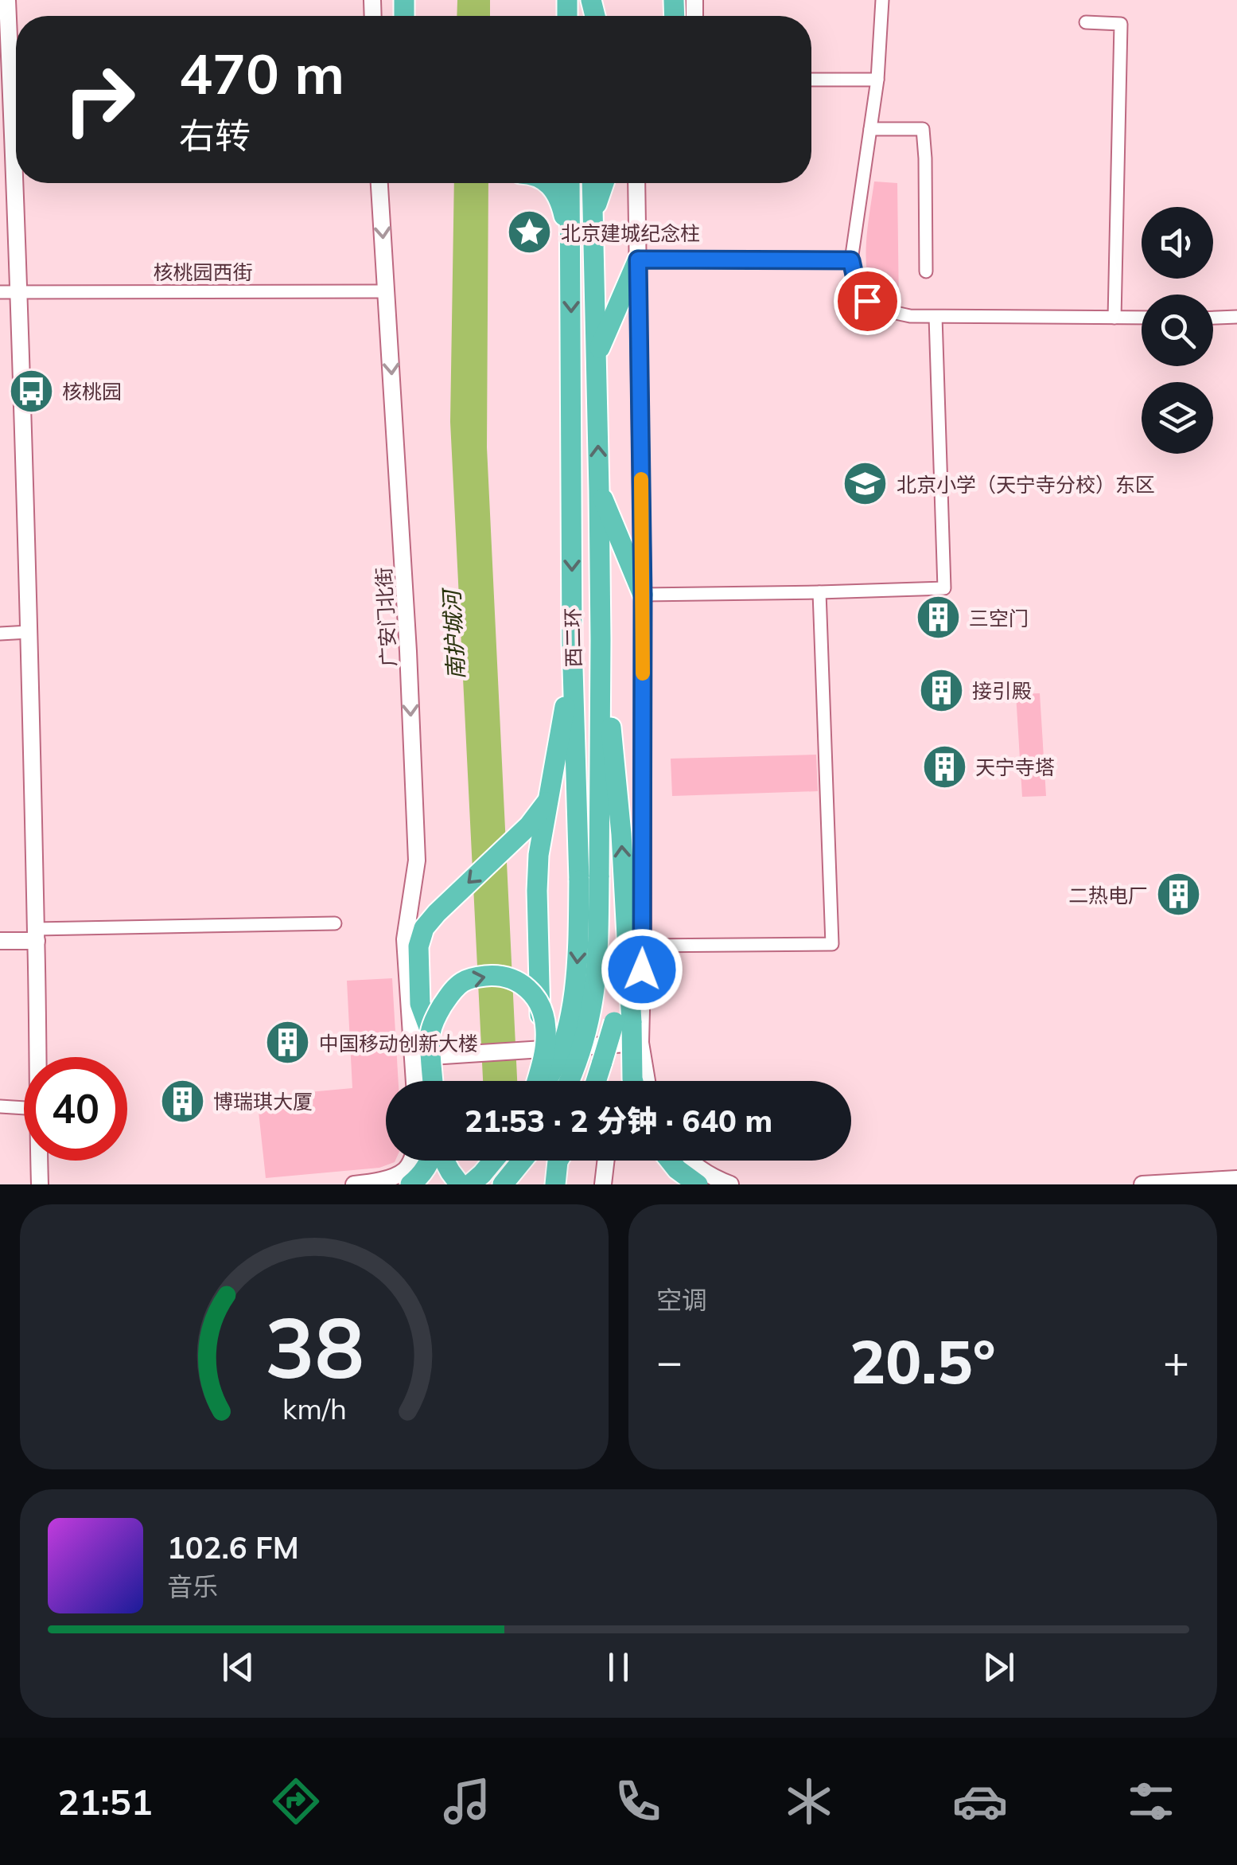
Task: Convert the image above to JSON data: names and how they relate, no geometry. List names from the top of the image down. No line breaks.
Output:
{"streets":{"highway":["西二环"],"street":["核桃园西街","广安门北街"]},"crossings":[["核桃园西街","广安门北街"]],"one_way":["广安门北街"],"water":["南护城河"],"places":{"place":["北京建城纪念柱"],"bus stop":["核桃园"],"school or university":["北京小学（天宁寺分校）东区"],"building":["三空门","接引殿","天宁寺塔","二热电厂","中国移动创新大楼","博瑞琪大厦"]},"page":{"turn":["470 m","右转"],"limit":"40","trip":"21:53 · 2 分钟 · 640 m","tile":"空调","heat":["−","20.5°","+"],"song":["102.6 FM","音乐"],"tabs":"21:51","gauge":["38","km/h"]}}
